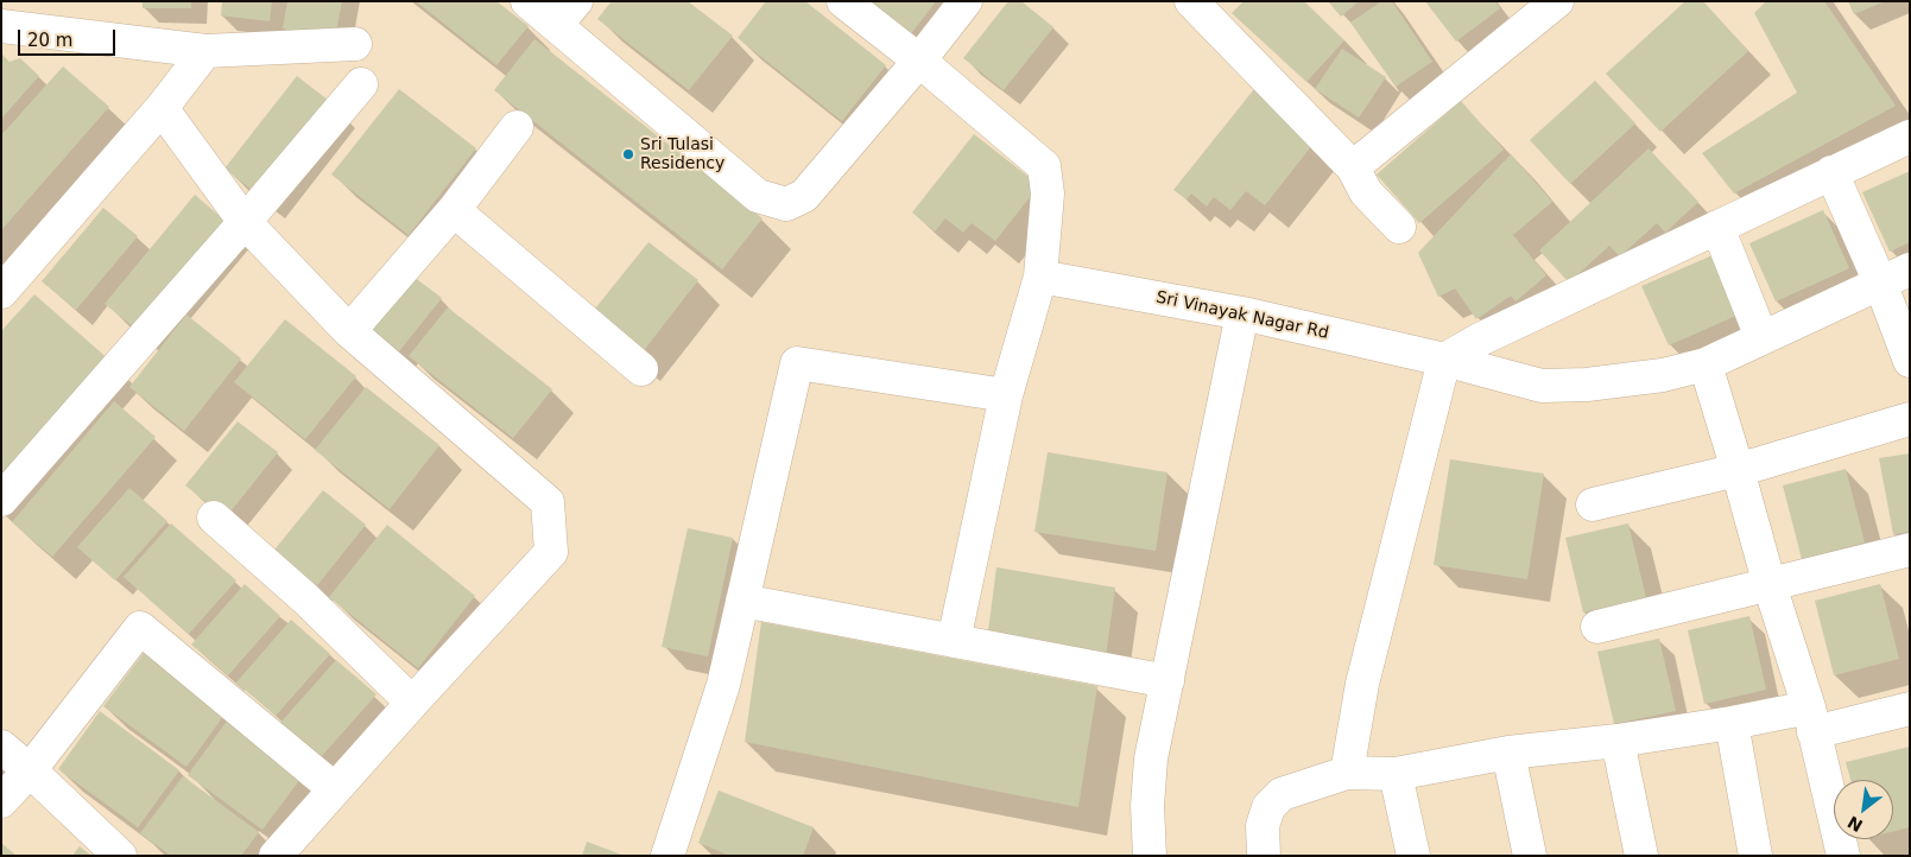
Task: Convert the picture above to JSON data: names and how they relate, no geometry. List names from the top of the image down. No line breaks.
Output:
{"streets":{"street":["Sri Vinayak Nagar Rd"]},"places":["Sri Tulasi Residency"],"scale_bar":"20 m","north":"bottom left"}
